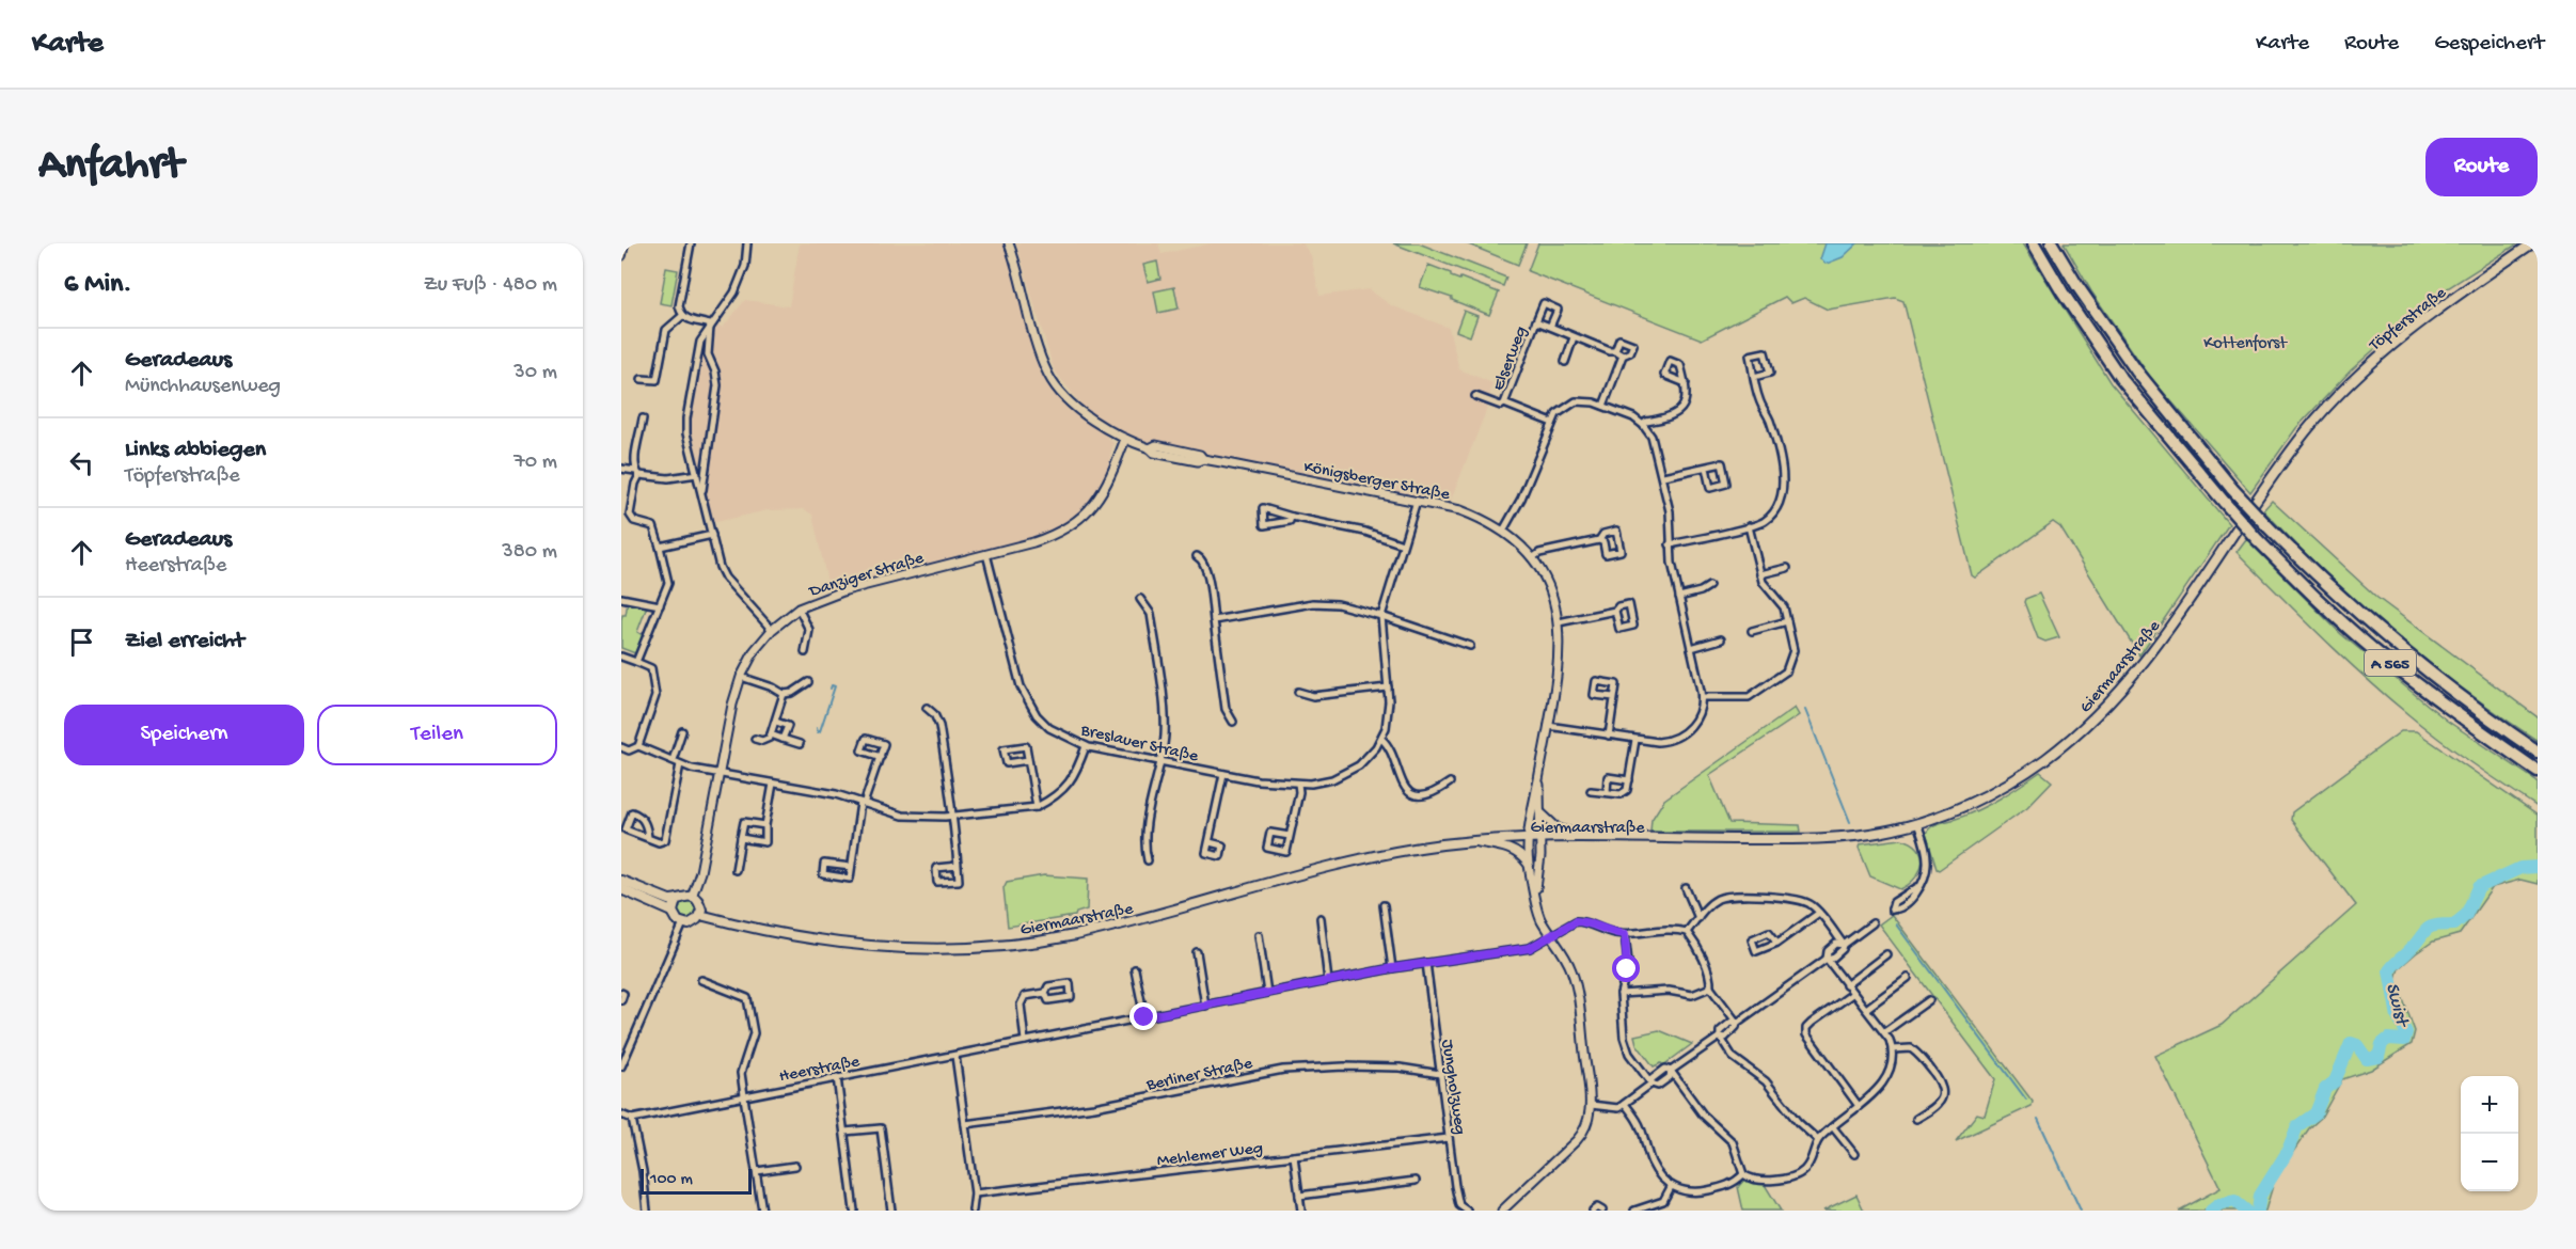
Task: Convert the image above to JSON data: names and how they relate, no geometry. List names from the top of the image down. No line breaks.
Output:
{"streets":{"highway":["A 565"],"main road":["Töpferstraße","Giermaarstraße"],"street":["Elserweg","Königsberger Straße","Danziger Straße","Breslauer Straße","Heerstraße","Berliner Straße","Jungholzweg","Mehlemer Weg"]},"crossings":[["Töpferstraße","Giermaarstraße"],["Königsberger Straße","Danziger Straße"],["Königsberger Straße","Giermaarstraße"],["Königsberger Straße","Breslauer Straße"],["Königsberger Straße","Heerstraße"],["Danziger Straße","Giermaarstraße"],["Danziger Straße","Breslauer Straße"],["Heerstraße","Jungholzweg"],["Berliner Straße","Jungholzweg"],["Jungholzweg","Mehlemer Weg"]],"water":["Swist"],"parks":["Kottenforst"],"scale_bar":"100 m","page":{"header":"Karte","nav":["Karte","Route","Gespeichert"],"buttons":["Route",["Speichern","Teilen"]],"title":"Anfahrt","heading":["6 Min.","Zu Fuß · 480 m"],"list":[["Geradeaus","Münchhausenweg","30 m"],["Links abbiegen","Töpferstraße","70 m"],["Geradeaus","Heerstraße","380 m"],"Ziel erreicht"],"map_buttons":["+","−"],"scale":"100 m"}}
